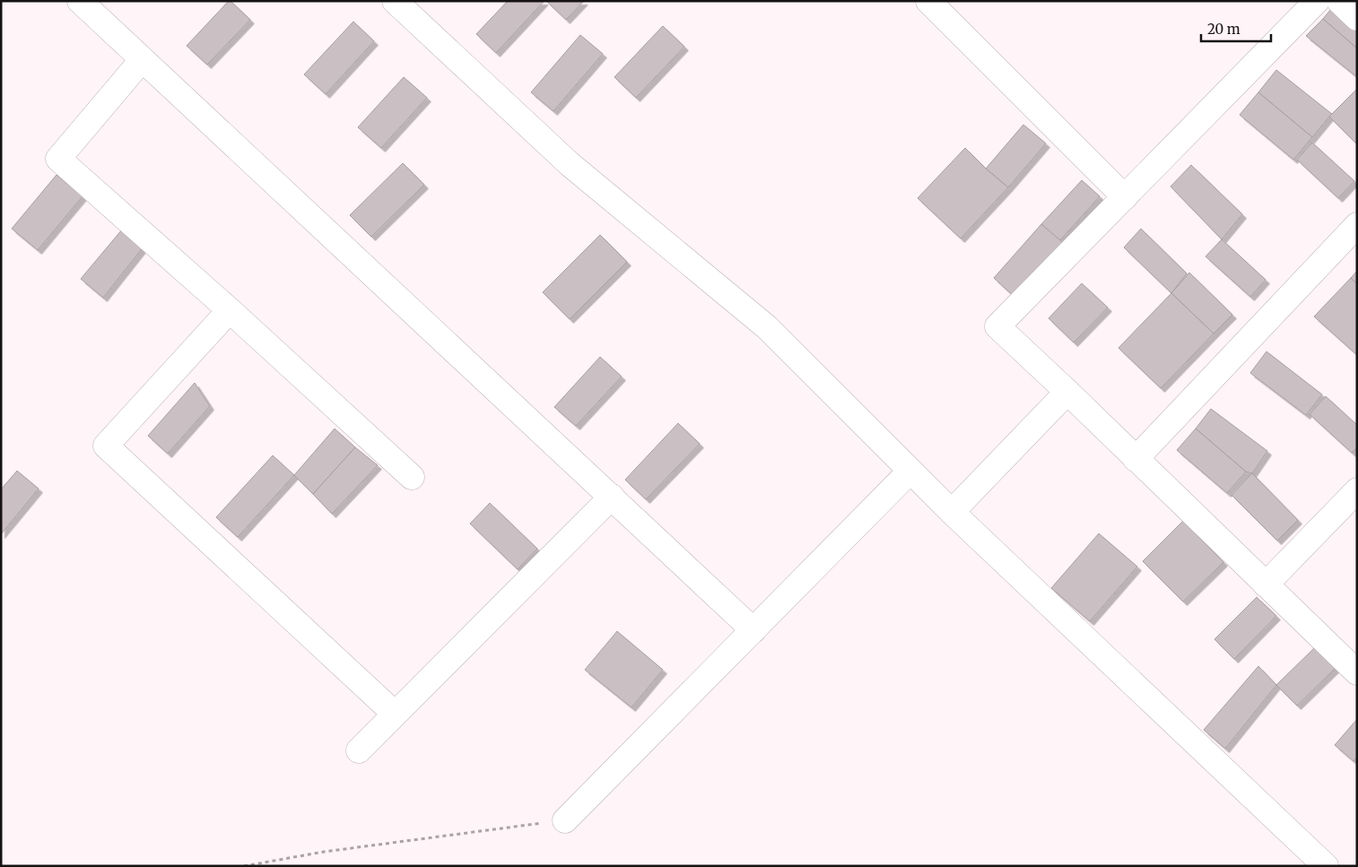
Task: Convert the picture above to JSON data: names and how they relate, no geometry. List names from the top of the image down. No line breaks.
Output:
{"scale_bar":"20 m"}
